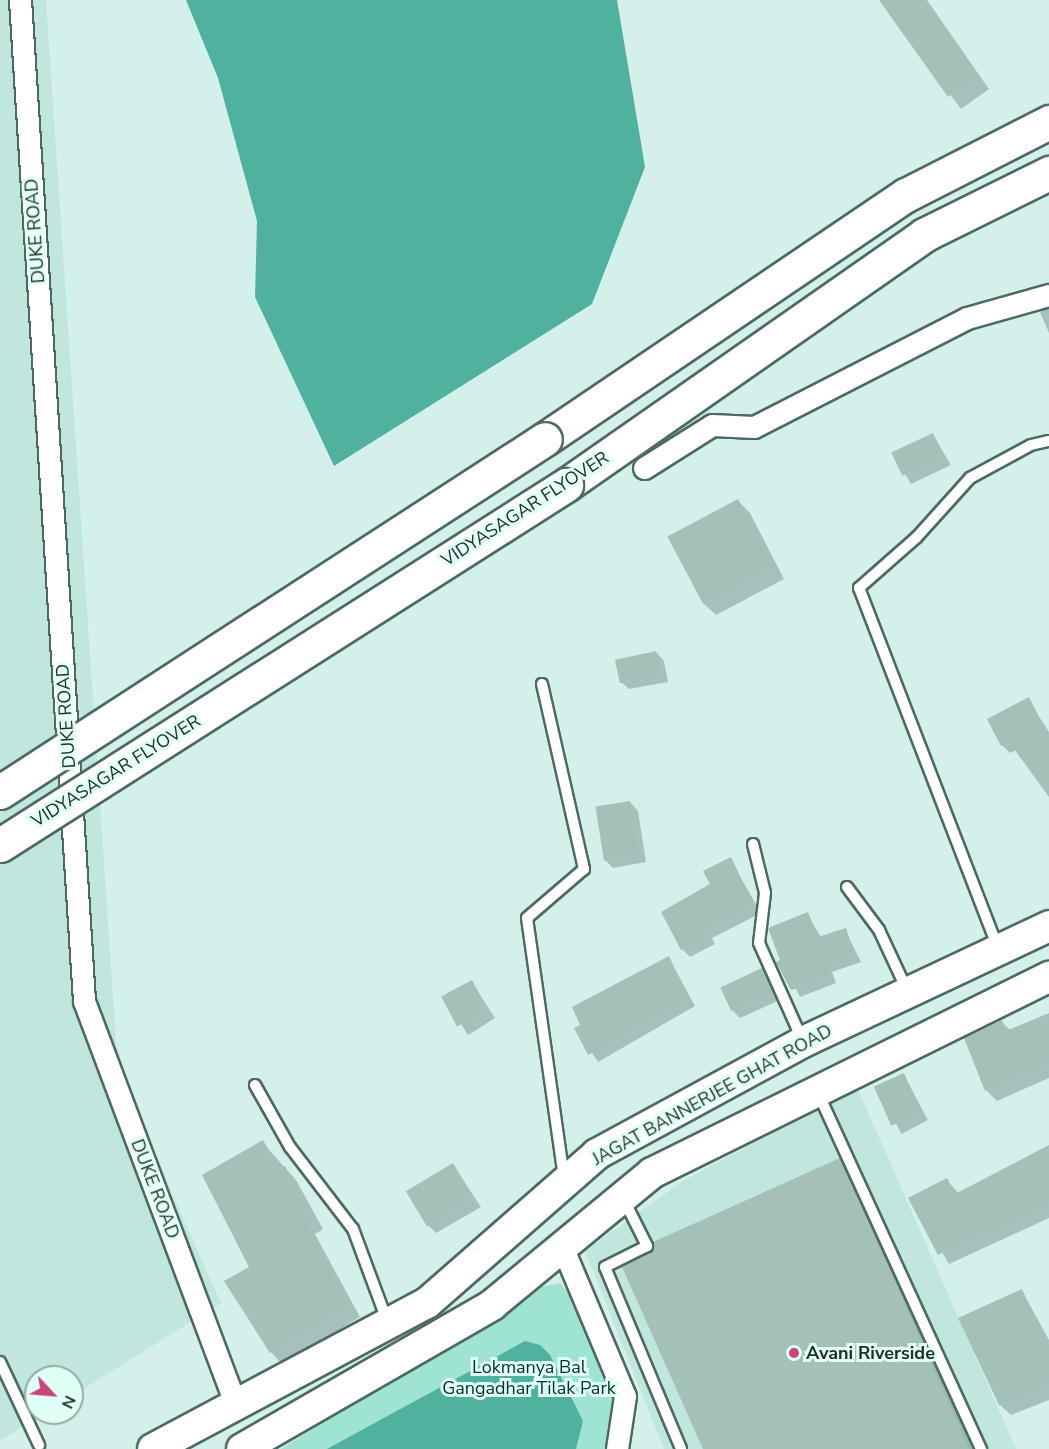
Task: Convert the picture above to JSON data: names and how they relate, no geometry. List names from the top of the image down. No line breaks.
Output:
{"streets":{"highway":["VIDYASAGAR FLYOVER"],"main road":["JAGAT BANNERJEE GHAT ROAD"],"street":["DUKE ROAD"]},"crossings":[["DUKE ROAD","JAGAT BANNERJEE GHAT ROAD"]],"parks":["Lokmanya Bal Gangadhar Tilak Park"],"places":["Avani Riverside"],"north":"bottom right"}
